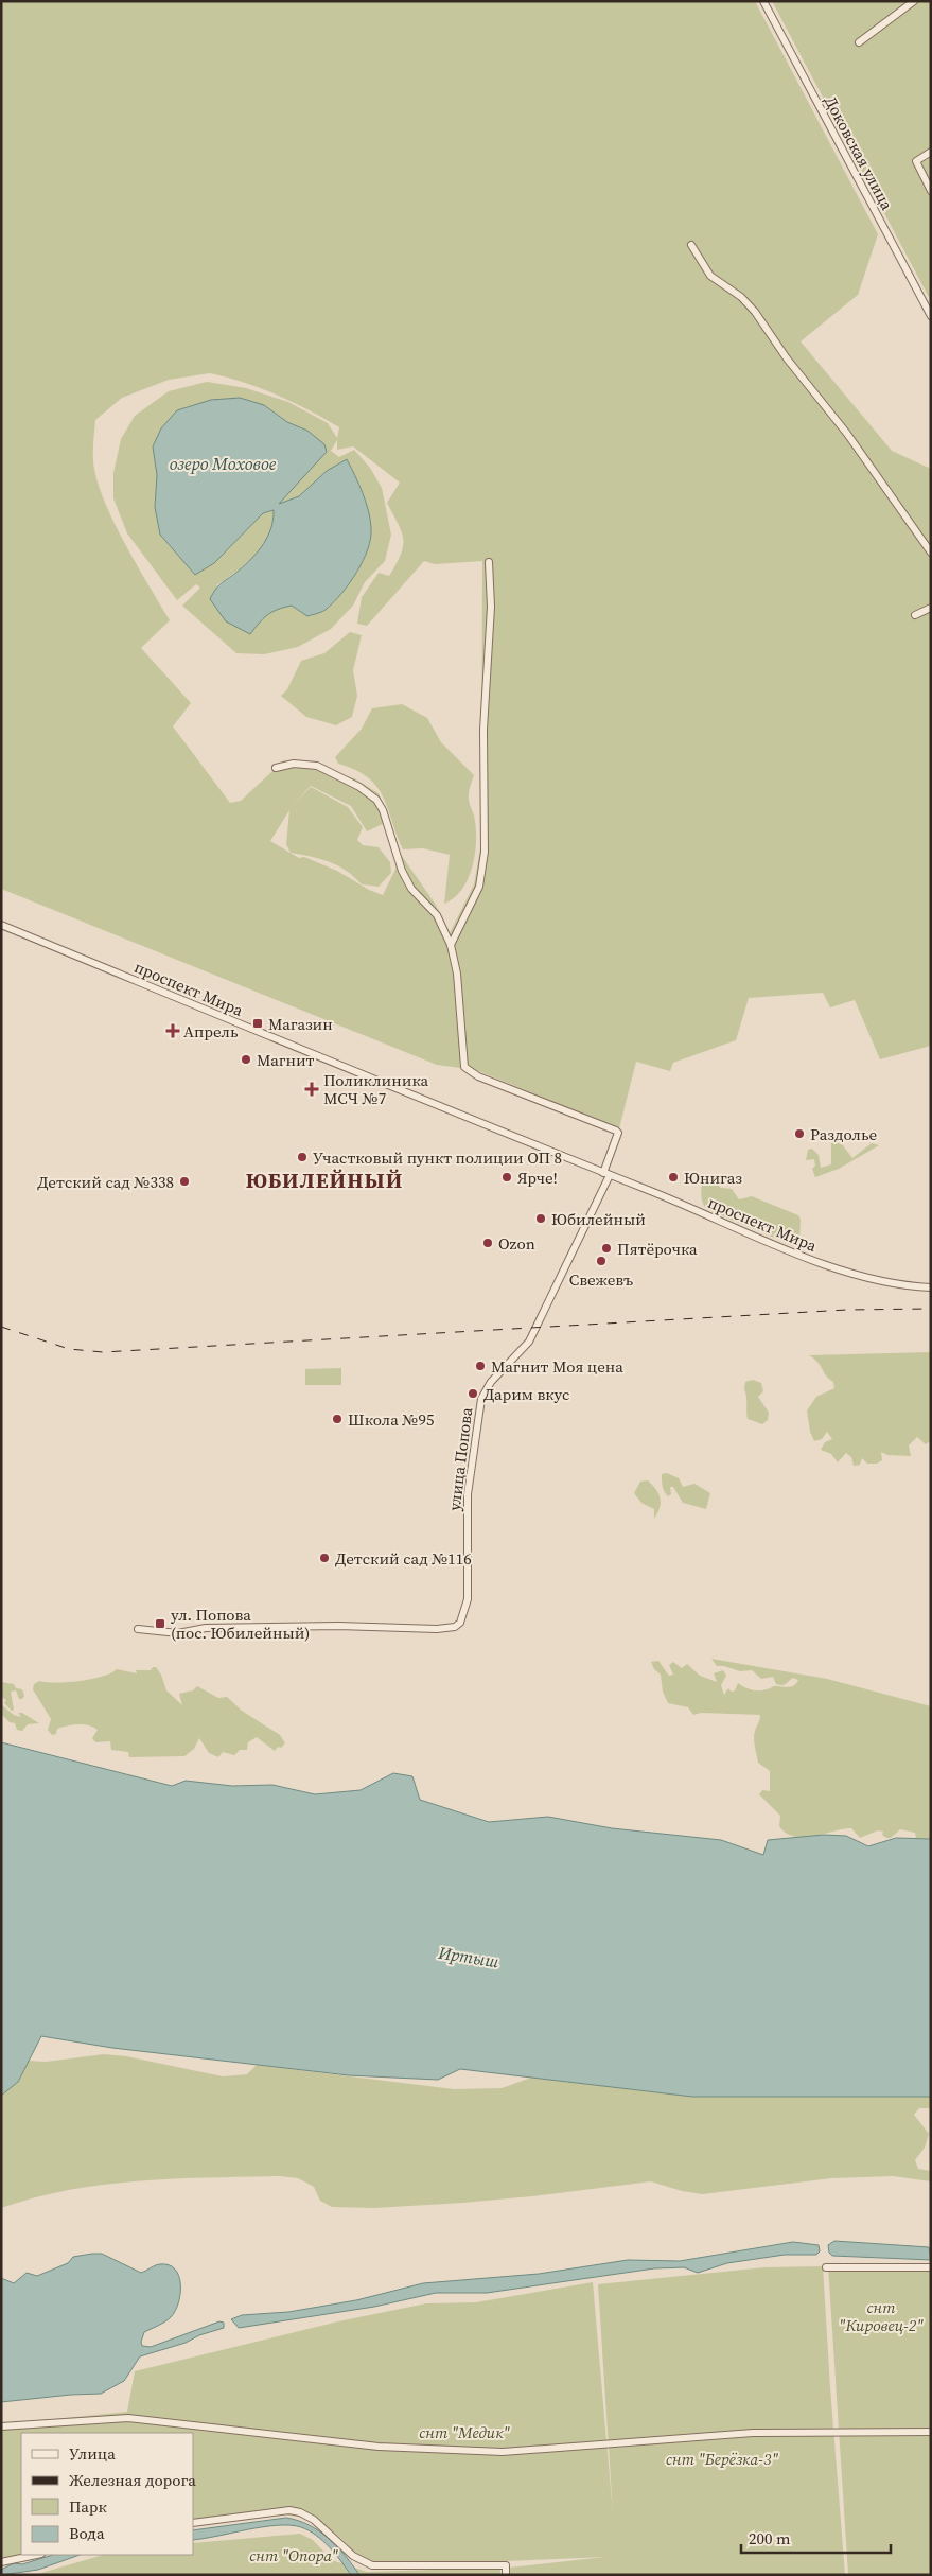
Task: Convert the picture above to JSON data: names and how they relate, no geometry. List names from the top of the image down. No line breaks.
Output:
{"streets":{"street":["Доковская улица","проспект Мира","улица Попова"]},"crossings":[["проспект Мира","улица Попова"]],"districts":["ЮБИЛЕЙНЫЙ"],"water":["озеро Моховое","Иртыш"],"parks":["снт \"Кировец-2\"","снт \"Медик\"","снт \"Берёзка-3\"","снт \"Опора\""],"places":{"transit":["Магазин","ул. Попова (пос. Юбилейный)"],"health":["Апрель","Поликлиника МСЧ №7"],"other":["Магнит","Раздолье","Участковый пункт полиции ОП 8","Ярче!","Юнигаз","Детский сад №338","Юбилейный","Ozon","Пятёрочка","Свежевъ","Магнит Моя цена","Дарим вкус","Школа №95","Детский сад №116"]},"legend":["Улица","Железная дорога","Парк","Вода"],"scale_bar":"200 m"}
